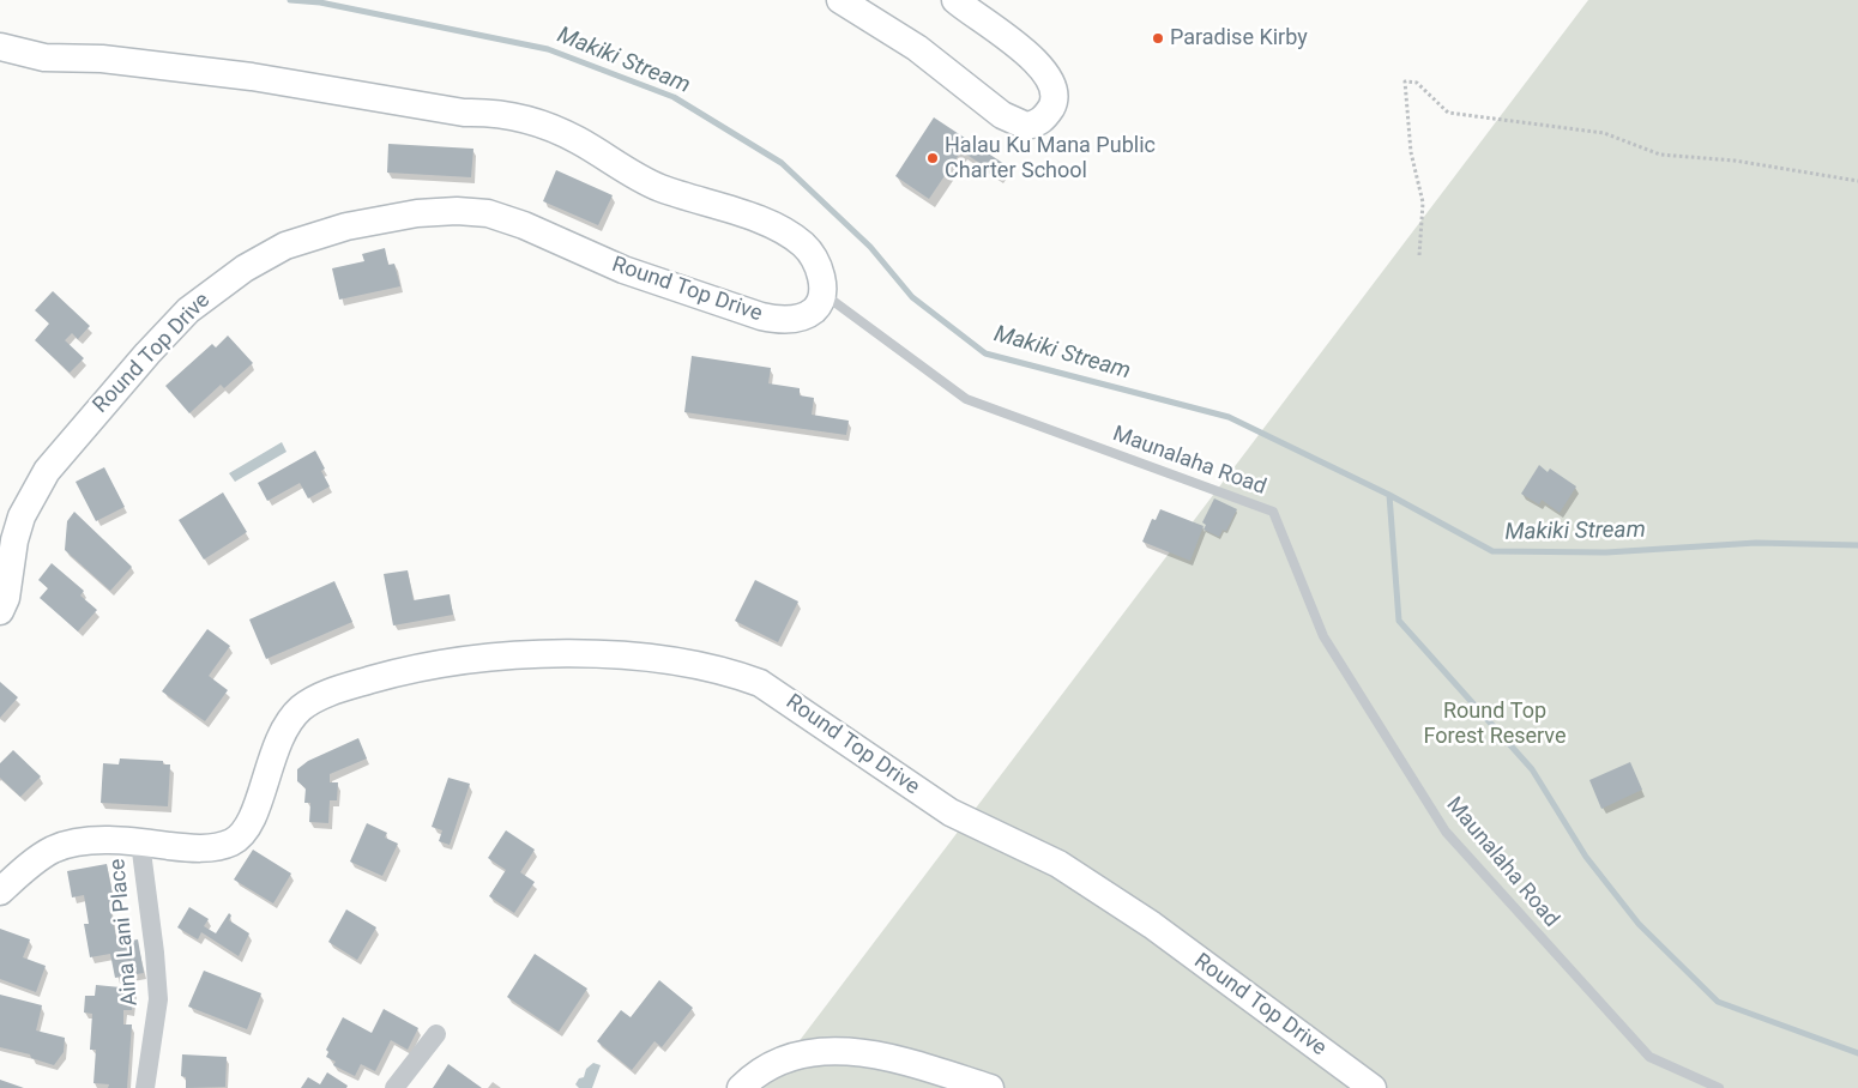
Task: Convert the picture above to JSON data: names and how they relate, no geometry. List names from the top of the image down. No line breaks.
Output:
{"streets":{"street":["Round Top Drive","Aina Lani Place"],"lane":["Maunalaha Road"]},"crossings":[["Round Top Drive","Maunalaha Road"],["Round Top Drive","Aina Lani Place"]],"water":["Makiki Stream"],"parks":["Round Top Forest Reserve"],"places":["Paradise Kirby","Halau Ku Mana Public Charter School"]}
